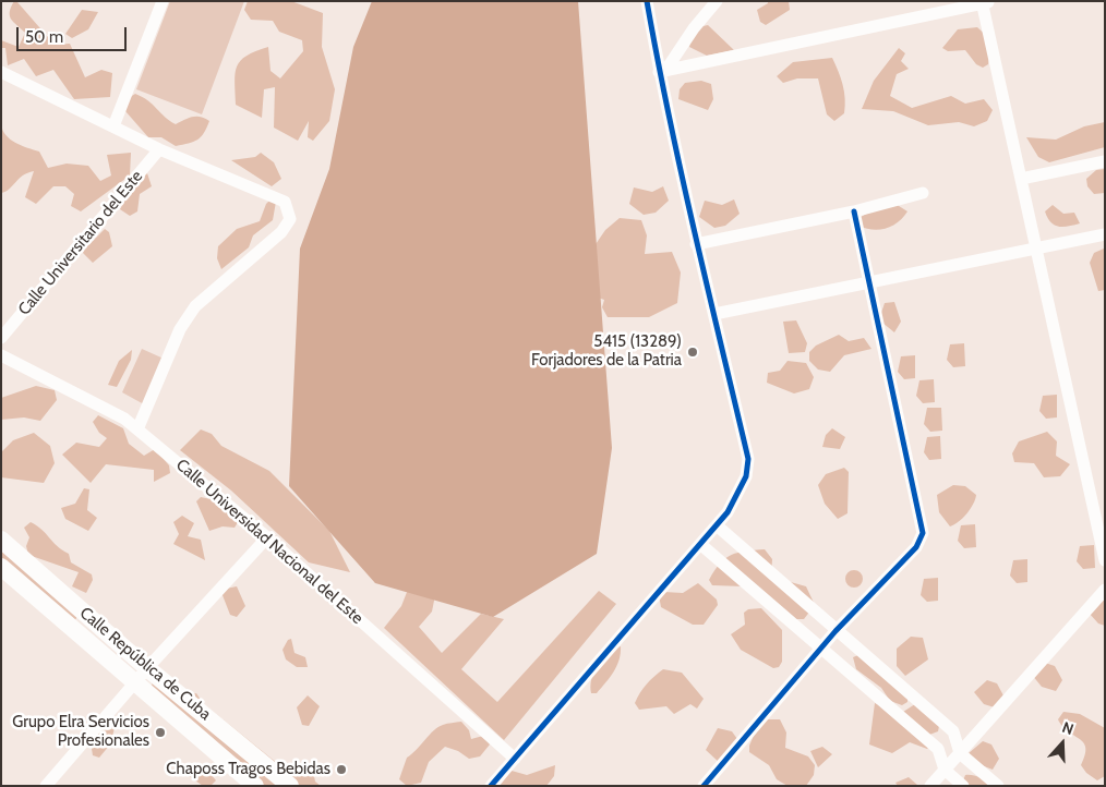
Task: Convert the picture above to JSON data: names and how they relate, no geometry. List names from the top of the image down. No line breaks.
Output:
{"streets":{"main road":["Calle República de Cuba"],"street":["Calle Universitario del Este","Calle Universidad Nacional del Este"]},"places":["5415 (13289) Forjadores de la Patria","Grupo Elra Servicios Profesionales","Chaposs Tragos Bebidas"],"scale_bar":"50 m","north":"top"}
